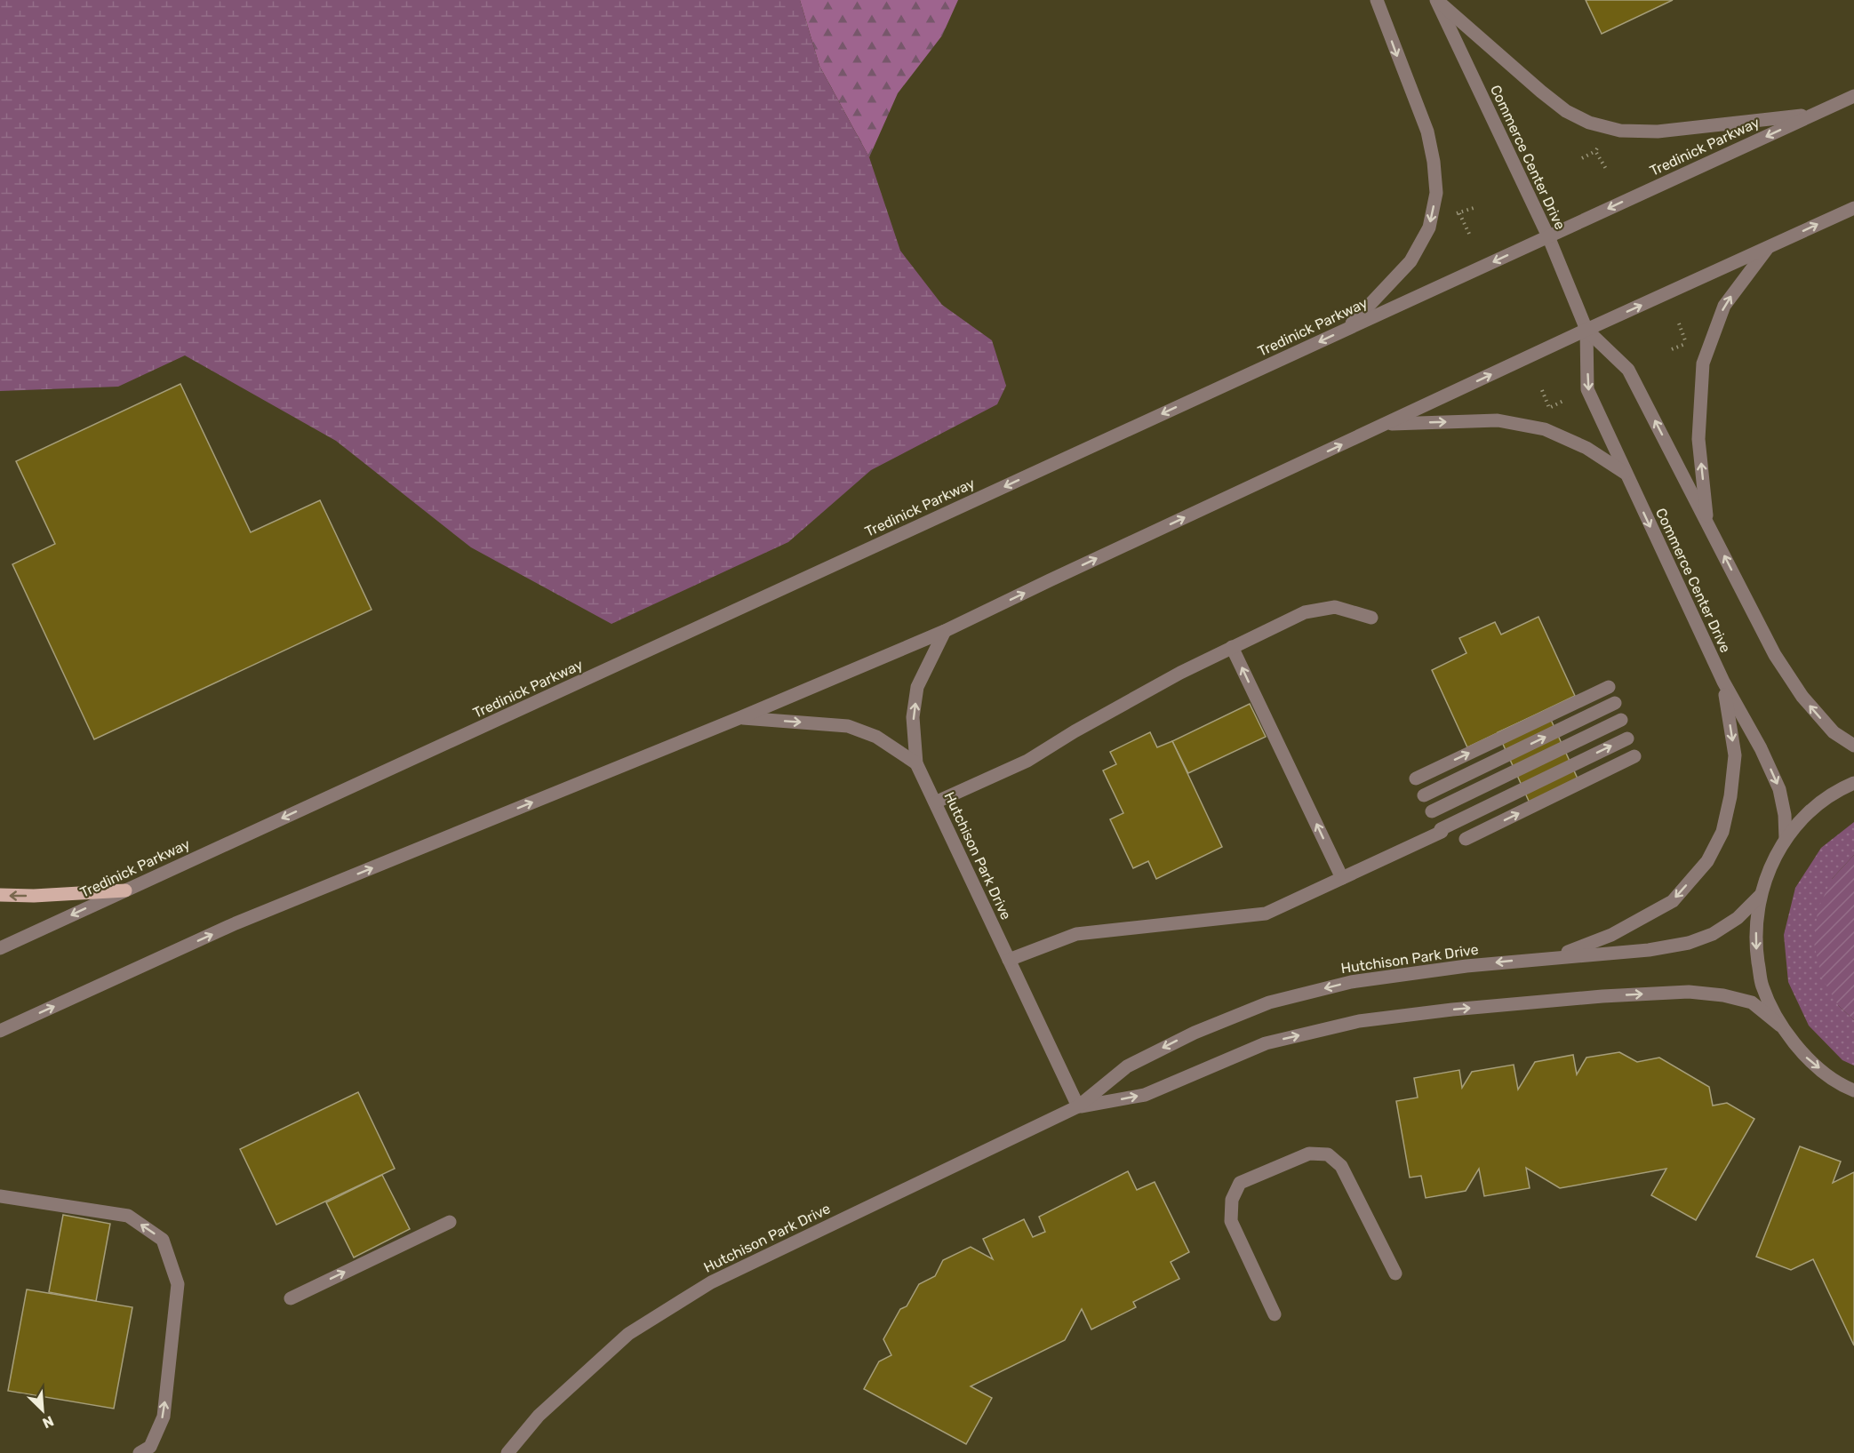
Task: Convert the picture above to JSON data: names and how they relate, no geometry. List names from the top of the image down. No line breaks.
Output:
{"streets":{"street":["Tredinick Parkway","Commerce Center Drive","Hutchison Park Drive"]},"crossings":[["Tredinick Parkway","Commerce Center Drive"]],"north":"bottom right"}
